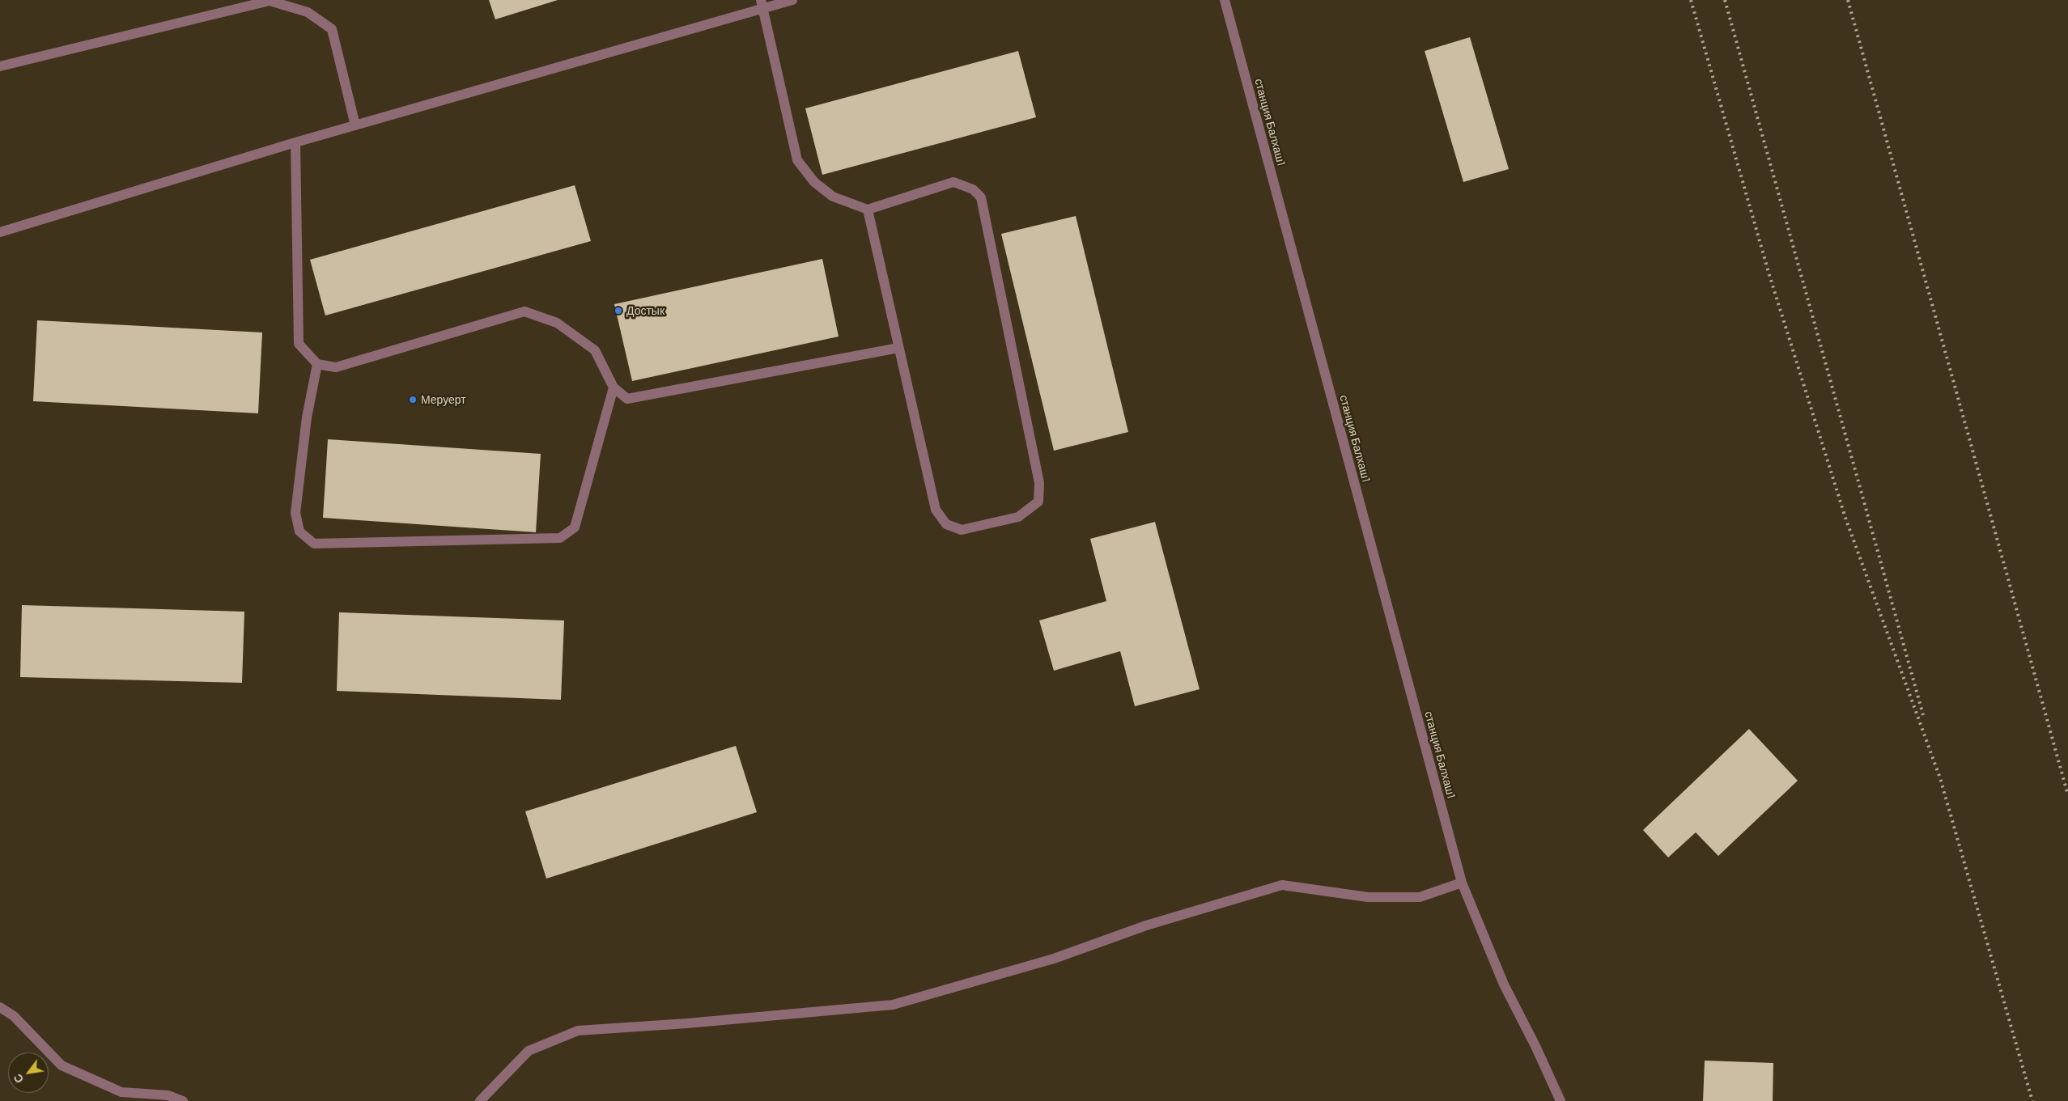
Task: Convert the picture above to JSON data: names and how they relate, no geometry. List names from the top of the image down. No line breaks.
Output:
{"streets":{"street":["станция Балхаш1"]},"places":["Достык","Меруерт"],"north":"bottom left"}
